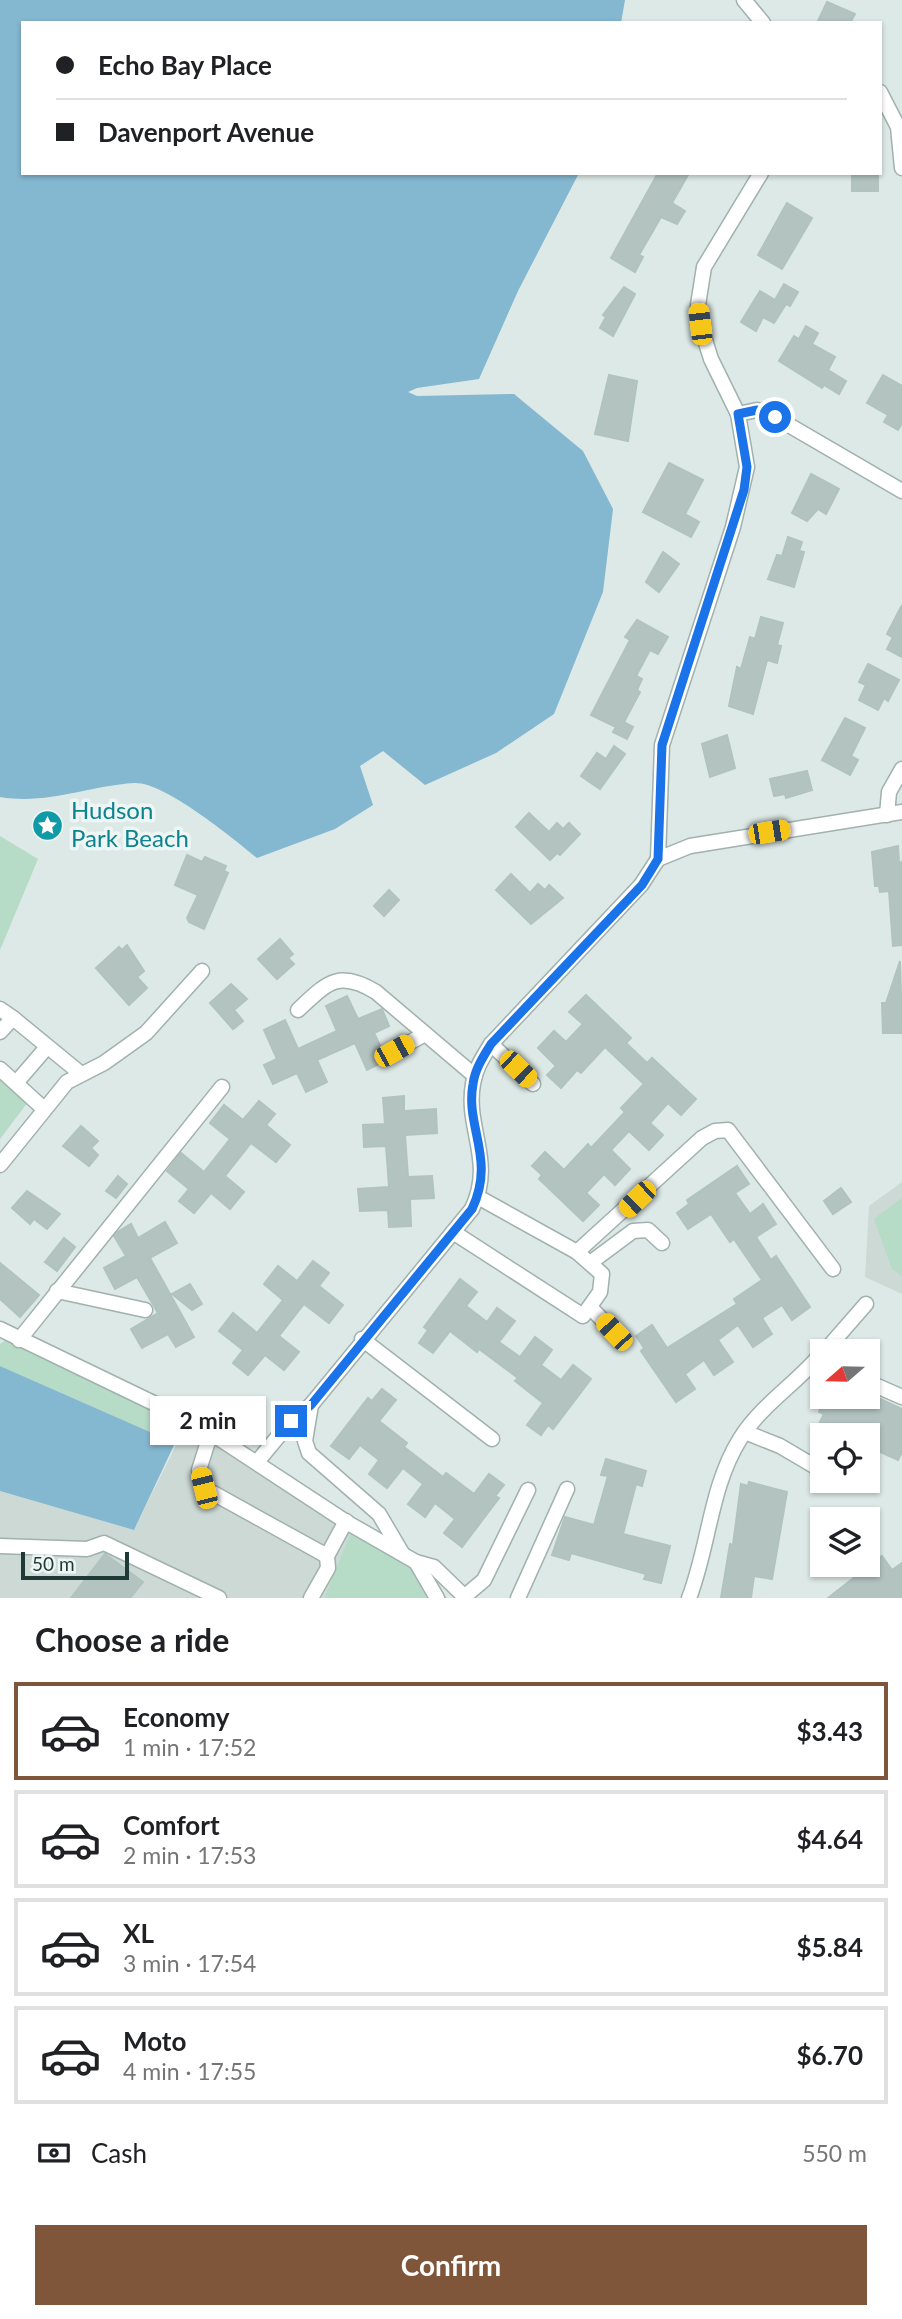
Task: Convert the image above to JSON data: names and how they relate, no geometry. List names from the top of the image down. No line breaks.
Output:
{"places":{"place":["Hudson Park Beach"]},"scale_bar":"50 m","north":"left","page":{"banner":["Echo Bay Place","Davenport Avenue"],"bubble":"2 min","scale":"50 m","heading":"Choose a ride","list":[{"name":"Economy","note":"1 min · 17:52","value":"$3.43"},{"name":"Comfort","note":"2 min · 17:53","value":"$4.64"},{"name":"XL","note":"3 min · 17:54","value":"$5.84"},{"name":"Moto","note":"4 min · 17:55","value":"$6.70"}],"pay":["Cash","550 m"],"buttons":"Confirm"}}
